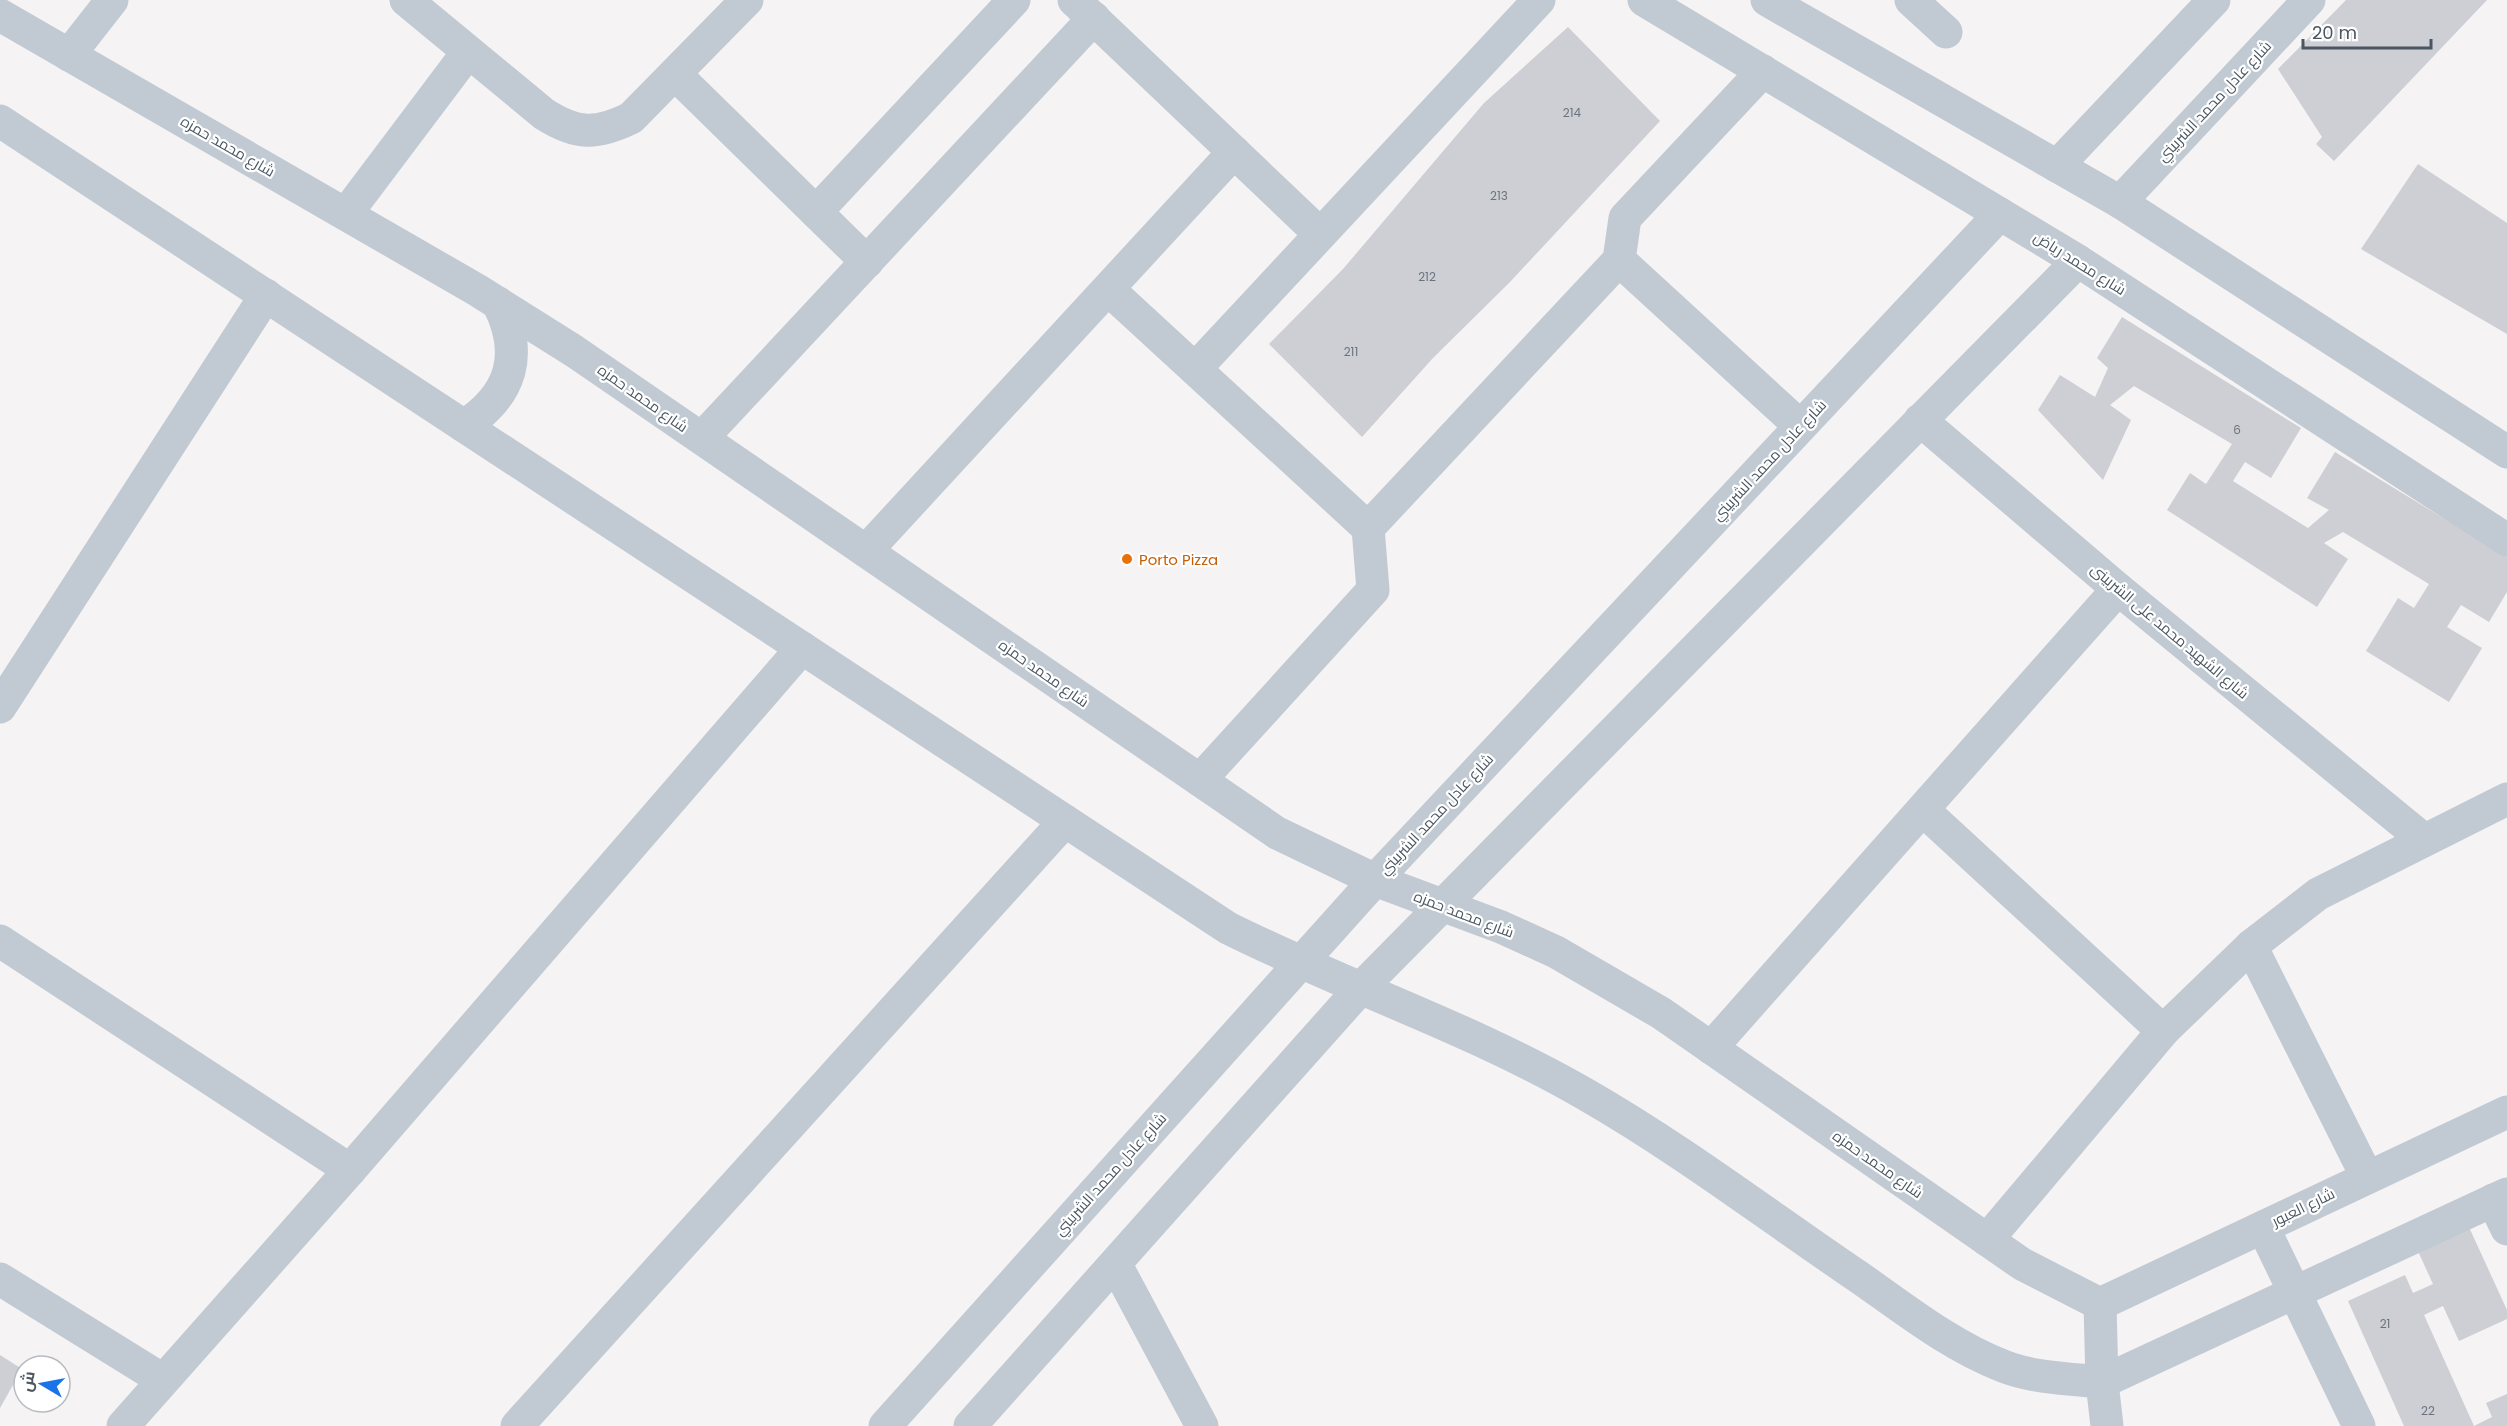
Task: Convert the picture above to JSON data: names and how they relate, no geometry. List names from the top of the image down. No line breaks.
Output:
{"streets":{"street":["شارع عادل محمد الشربيني","شارع محمد حمزه","شارع محمد رياض","شارع الشهيد محمد على الشربينى","شارع العبور"]},"crossings":[["شارع عادل محمد الشربيني","شارع محمد حمزه"],["شارع عادل محمد الشربيني","شارع محمد رياض"],["شارع محمد حمزه","شارع العبور"]],"places":["Porto Pizza"],"house_numbers":["214","213","212","211","6","21","22"],"scale_bar":"20 m","north":"left"}
